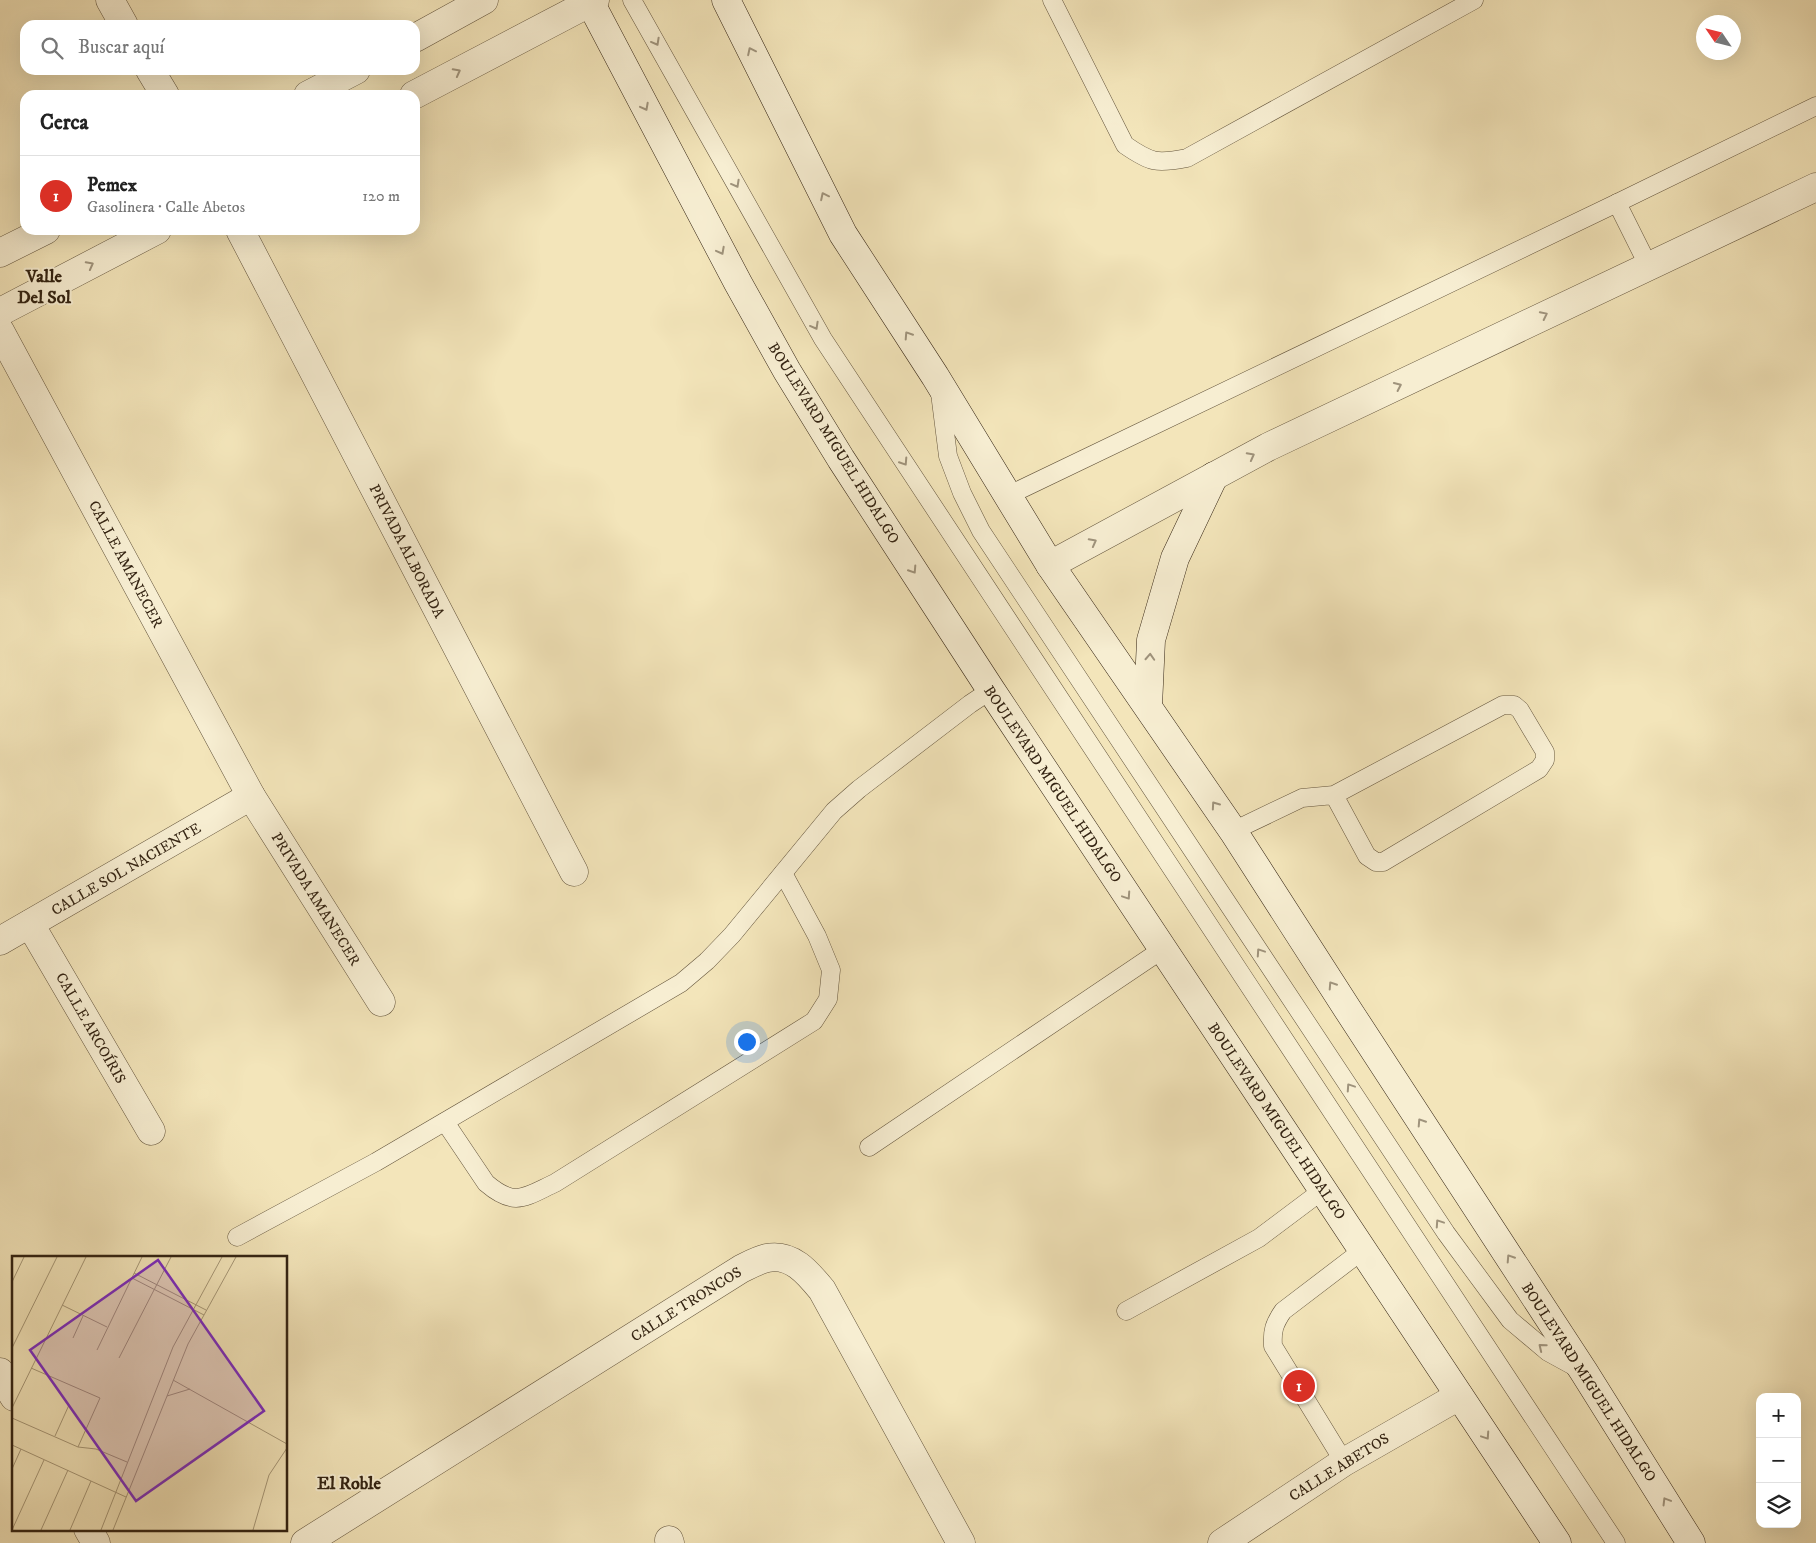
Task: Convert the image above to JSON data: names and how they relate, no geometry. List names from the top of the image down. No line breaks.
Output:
{"streets":{"street":["BOULEVARD MIGUEL HIDALGO","PRIVADA ALBORADA","CALLE AMANECER","CALLE SOL NACIENTE","PRIVADA AMANECER","CALLE ARCOÍRIS","CALLE TRONCOS","CALLE ABETOS"]},"crossings":[["BOULEVARD MIGUEL HIDALGO","CALLE ABETOS"],["CALLE AMANECER","CALLE SOL NACIENTE"],["CALLE AMANECER","PRIVADA AMANECER"],["CALLE SOL NACIENTE","PRIVADA AMANECER"],["CALLE SOL NACIENTE","CALLE ARCOÍRIS"]],"districts":["Valle Del Sol","El Roble"],"north":"top left","page":{"search":"Buscar aquí","heading":"Cerca","list":[{"mark":"1","name":"Pemex","note":"Gasolinera · Calle Abetos","value":"120 m"}],"pins":"1","map_buttons":["+","−"]}}
